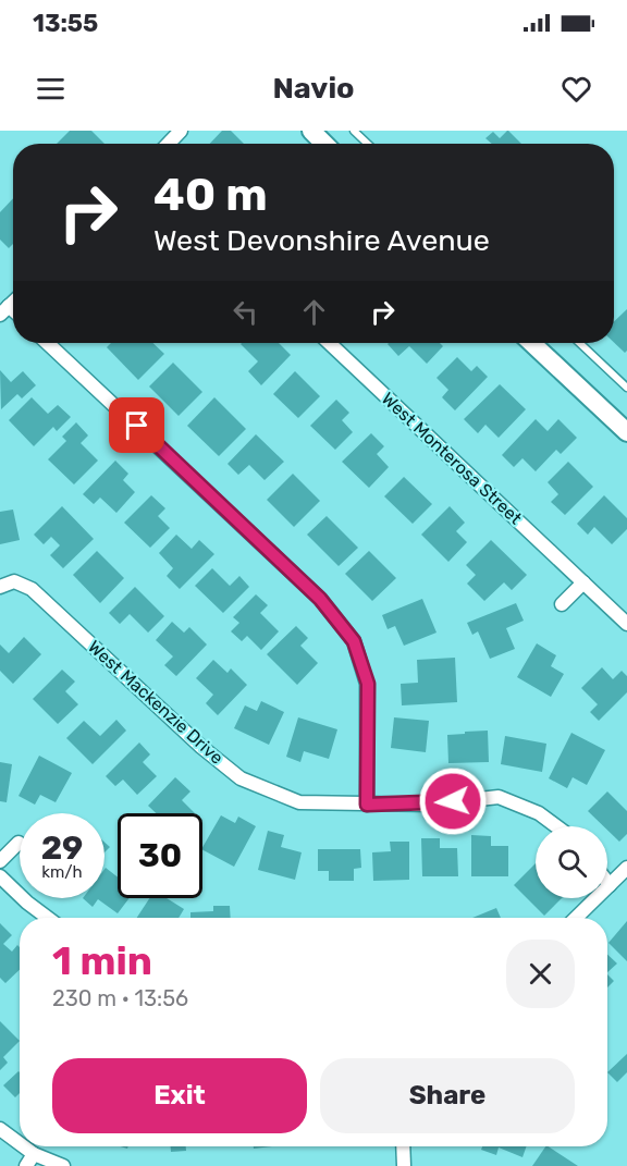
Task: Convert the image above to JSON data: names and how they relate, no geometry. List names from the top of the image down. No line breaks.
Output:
{"streets":{"street":["West Monterosa Street","West Mackenzie Drive"]},"page":{"status":"13:55","header":"Navio","turn":["40 m","West Devonshire Avenue"],"speed":"29 km/h","limit":"30","heading":["1 min","230 m · 13:56"],"buttons":["Exit","Share"]}}
